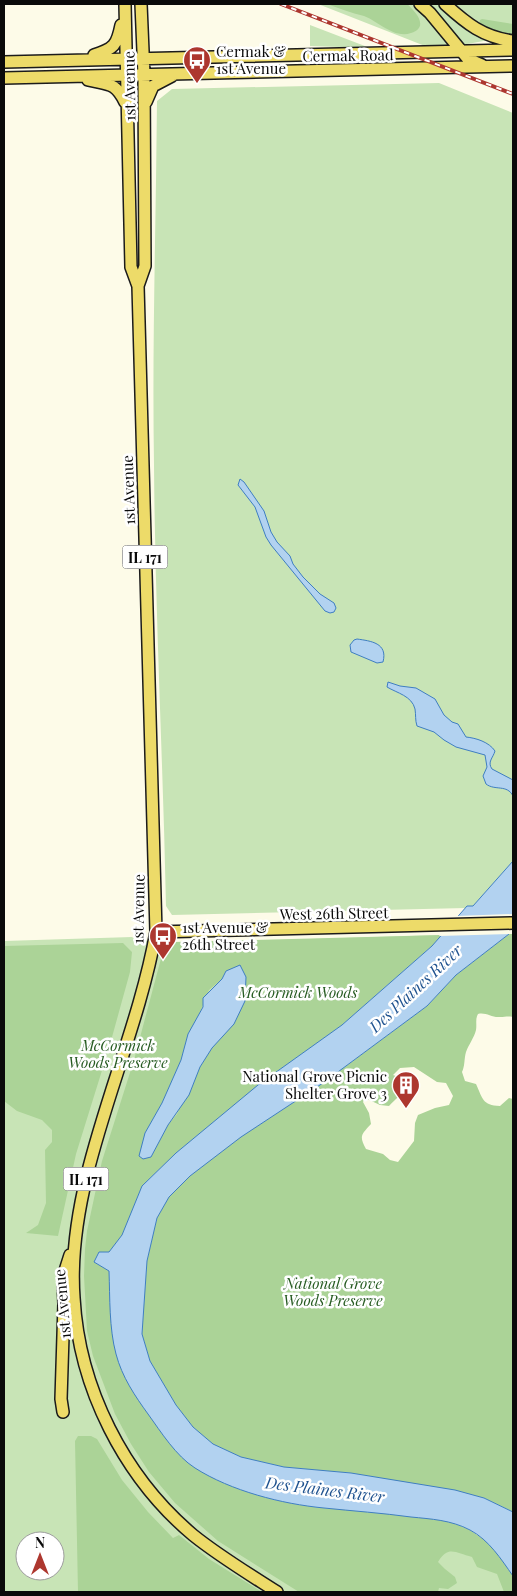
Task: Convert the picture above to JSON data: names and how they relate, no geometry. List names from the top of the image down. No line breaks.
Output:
{"streets":{"main road":["Cermak Road","1st Avenue","IL 171","West 26th Street"]},"crossings":[["Cermak Road","1st Avenue"],["1st Avenue","West 26th Street"]],"water":["Des Plaines River"],"parks":["McCormick Woods","McCormick Woods Preserve","National Grove Woods Preserve"],"places":{"bus stop":["Cermak & 1st Avenue","1st Avenue & 26th Street"],"building":["National Grove Picnic Shelter Grove 3"]},"north":"top"}
